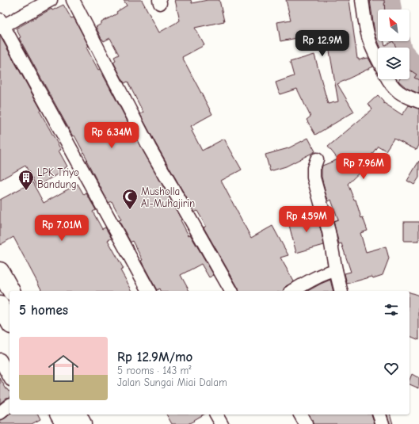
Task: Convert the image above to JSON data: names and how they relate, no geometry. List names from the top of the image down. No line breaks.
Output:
{"places":{"building":["LPK Triyo Bandung"],"mosque":["Musholla Al-Muhajirin"]},"north":"top left","page":{"price":["Rp 12.9M","Rp 6.34M","Rp 7.96M","Rp 4.59M","Rp 7.01M"],"heading":"5 homes","list":[{"name":"Rp 12.9M/mo","note":"5 rooms · 143 m² · Jalan Sungai Miai Dalam"}]}}
